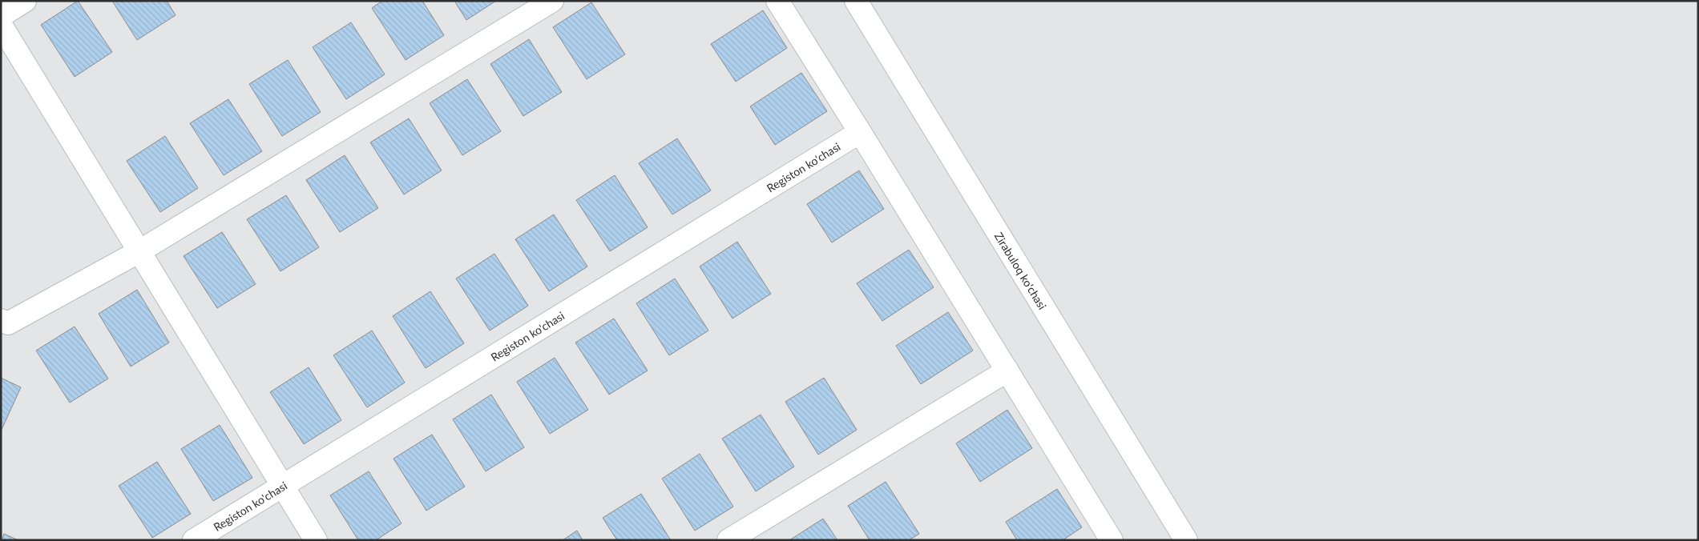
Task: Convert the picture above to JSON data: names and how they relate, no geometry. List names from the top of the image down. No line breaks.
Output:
{"streets":{"street":["Registon ko'chasi","Zirabuloq ko'chasi"]}}
